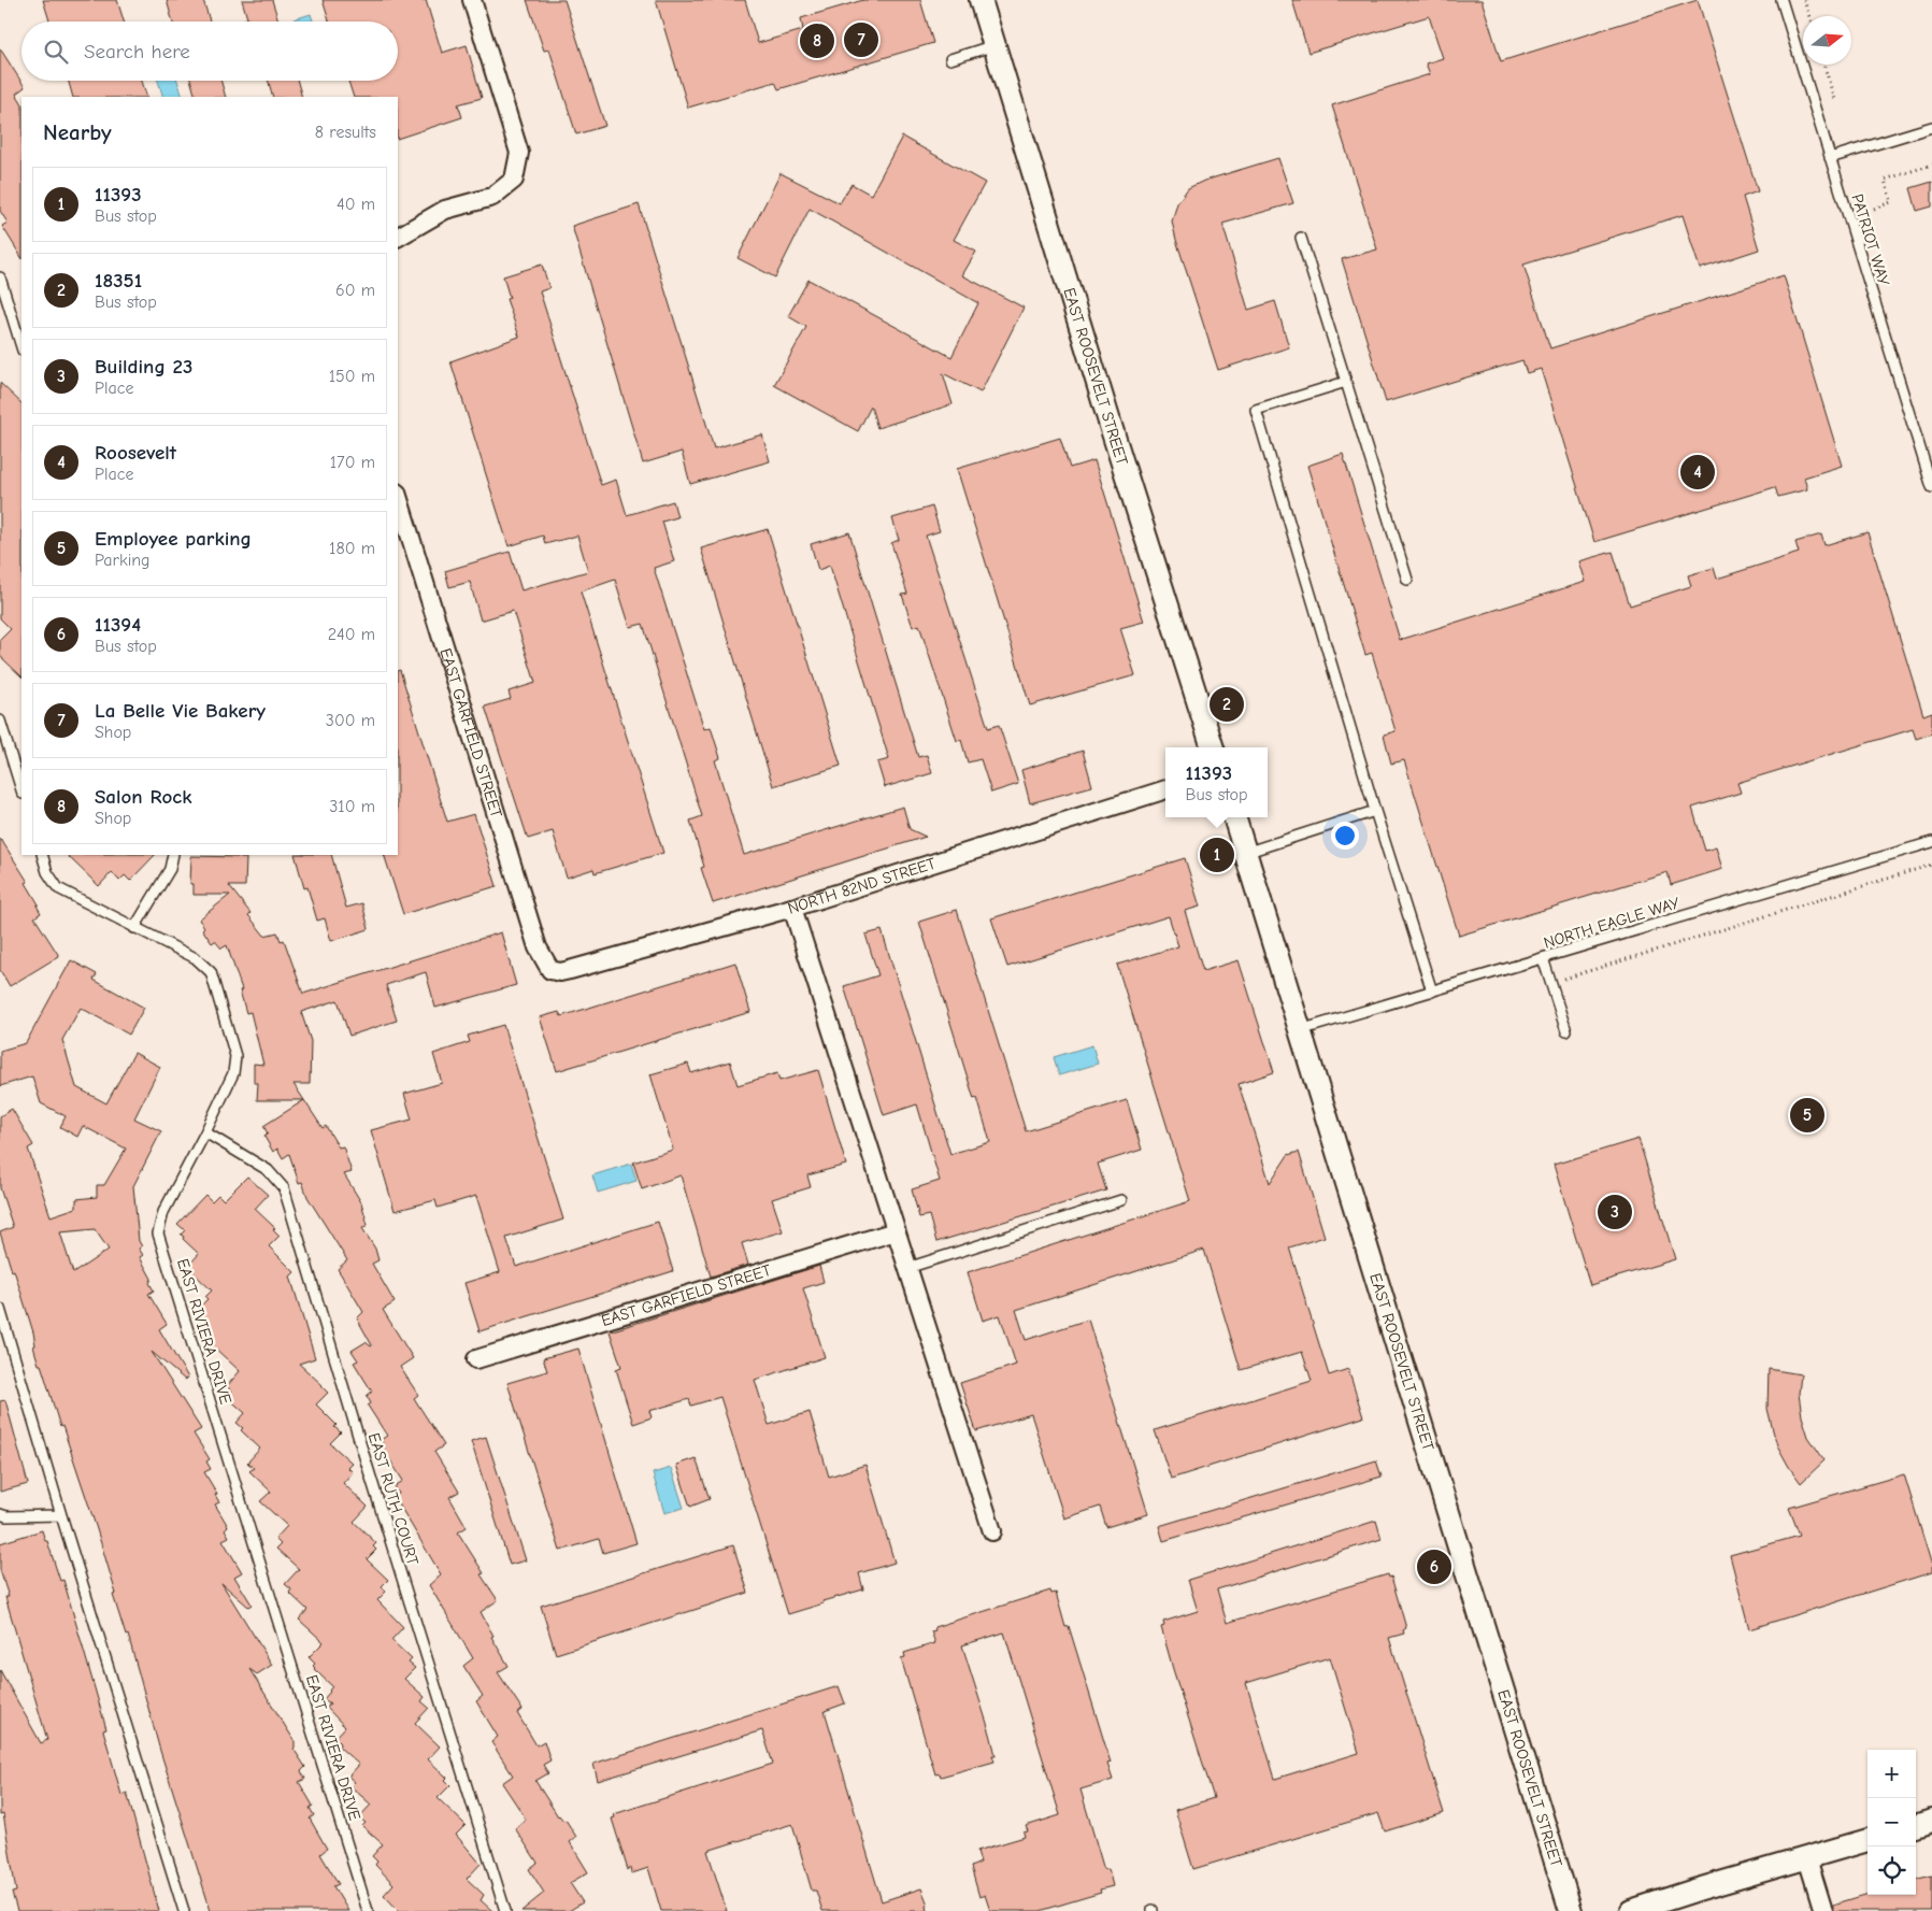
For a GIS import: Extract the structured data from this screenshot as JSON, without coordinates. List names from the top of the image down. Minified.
{"streets":{"street":["EAST ROOSEVELT STREET","EAST GARFIELD STREET","NORTH 82ND STREET"],"lane":["PATRIOT WAY","NORTH EAGLE WAY","EAST RIVIERA DRIVE","EAST RUTH COURT"]},"crossings":[["EAST ROOSEVELT STREET","NORTH EAGLE WAY"],["EAST GARFIELD STREET","NORTH 82ND STREET"],["EAST RIVIERA DRIVE","EAST RUTH COURT"]],"north":"right","page":{"pins":["7","8","4","2","1","5","3","6"],"search":"Search here","heading":["Nearby","8 results"],"list":[{"mark":"1","name":"11393","note":"Bus stop","value":"40 m"},{"mark":"2","name":"18351","note":"Bus stop","value":"60 m"},{"mark":"3","name":"Building 23","note":"Place","value":"150 m"},{"mark":"4","name":"Roosevelt","note":"Place","value":"170 m"},{"mark":"5","name":"Employee parking","note":"Parking","value":"180 m"},{"mark":"6","name":"11394","note":"Bus stop","value":"240 m"},{"mark":"7","name":"La Belle Vie Bakery","note":"Shop","value":"300 m"},{"mark":"8","name":"Salon Rock","note":"Shop","value":"310 m"}],"popup":["11393","Bus stop"],"map_buttons":["+","−"]}}
